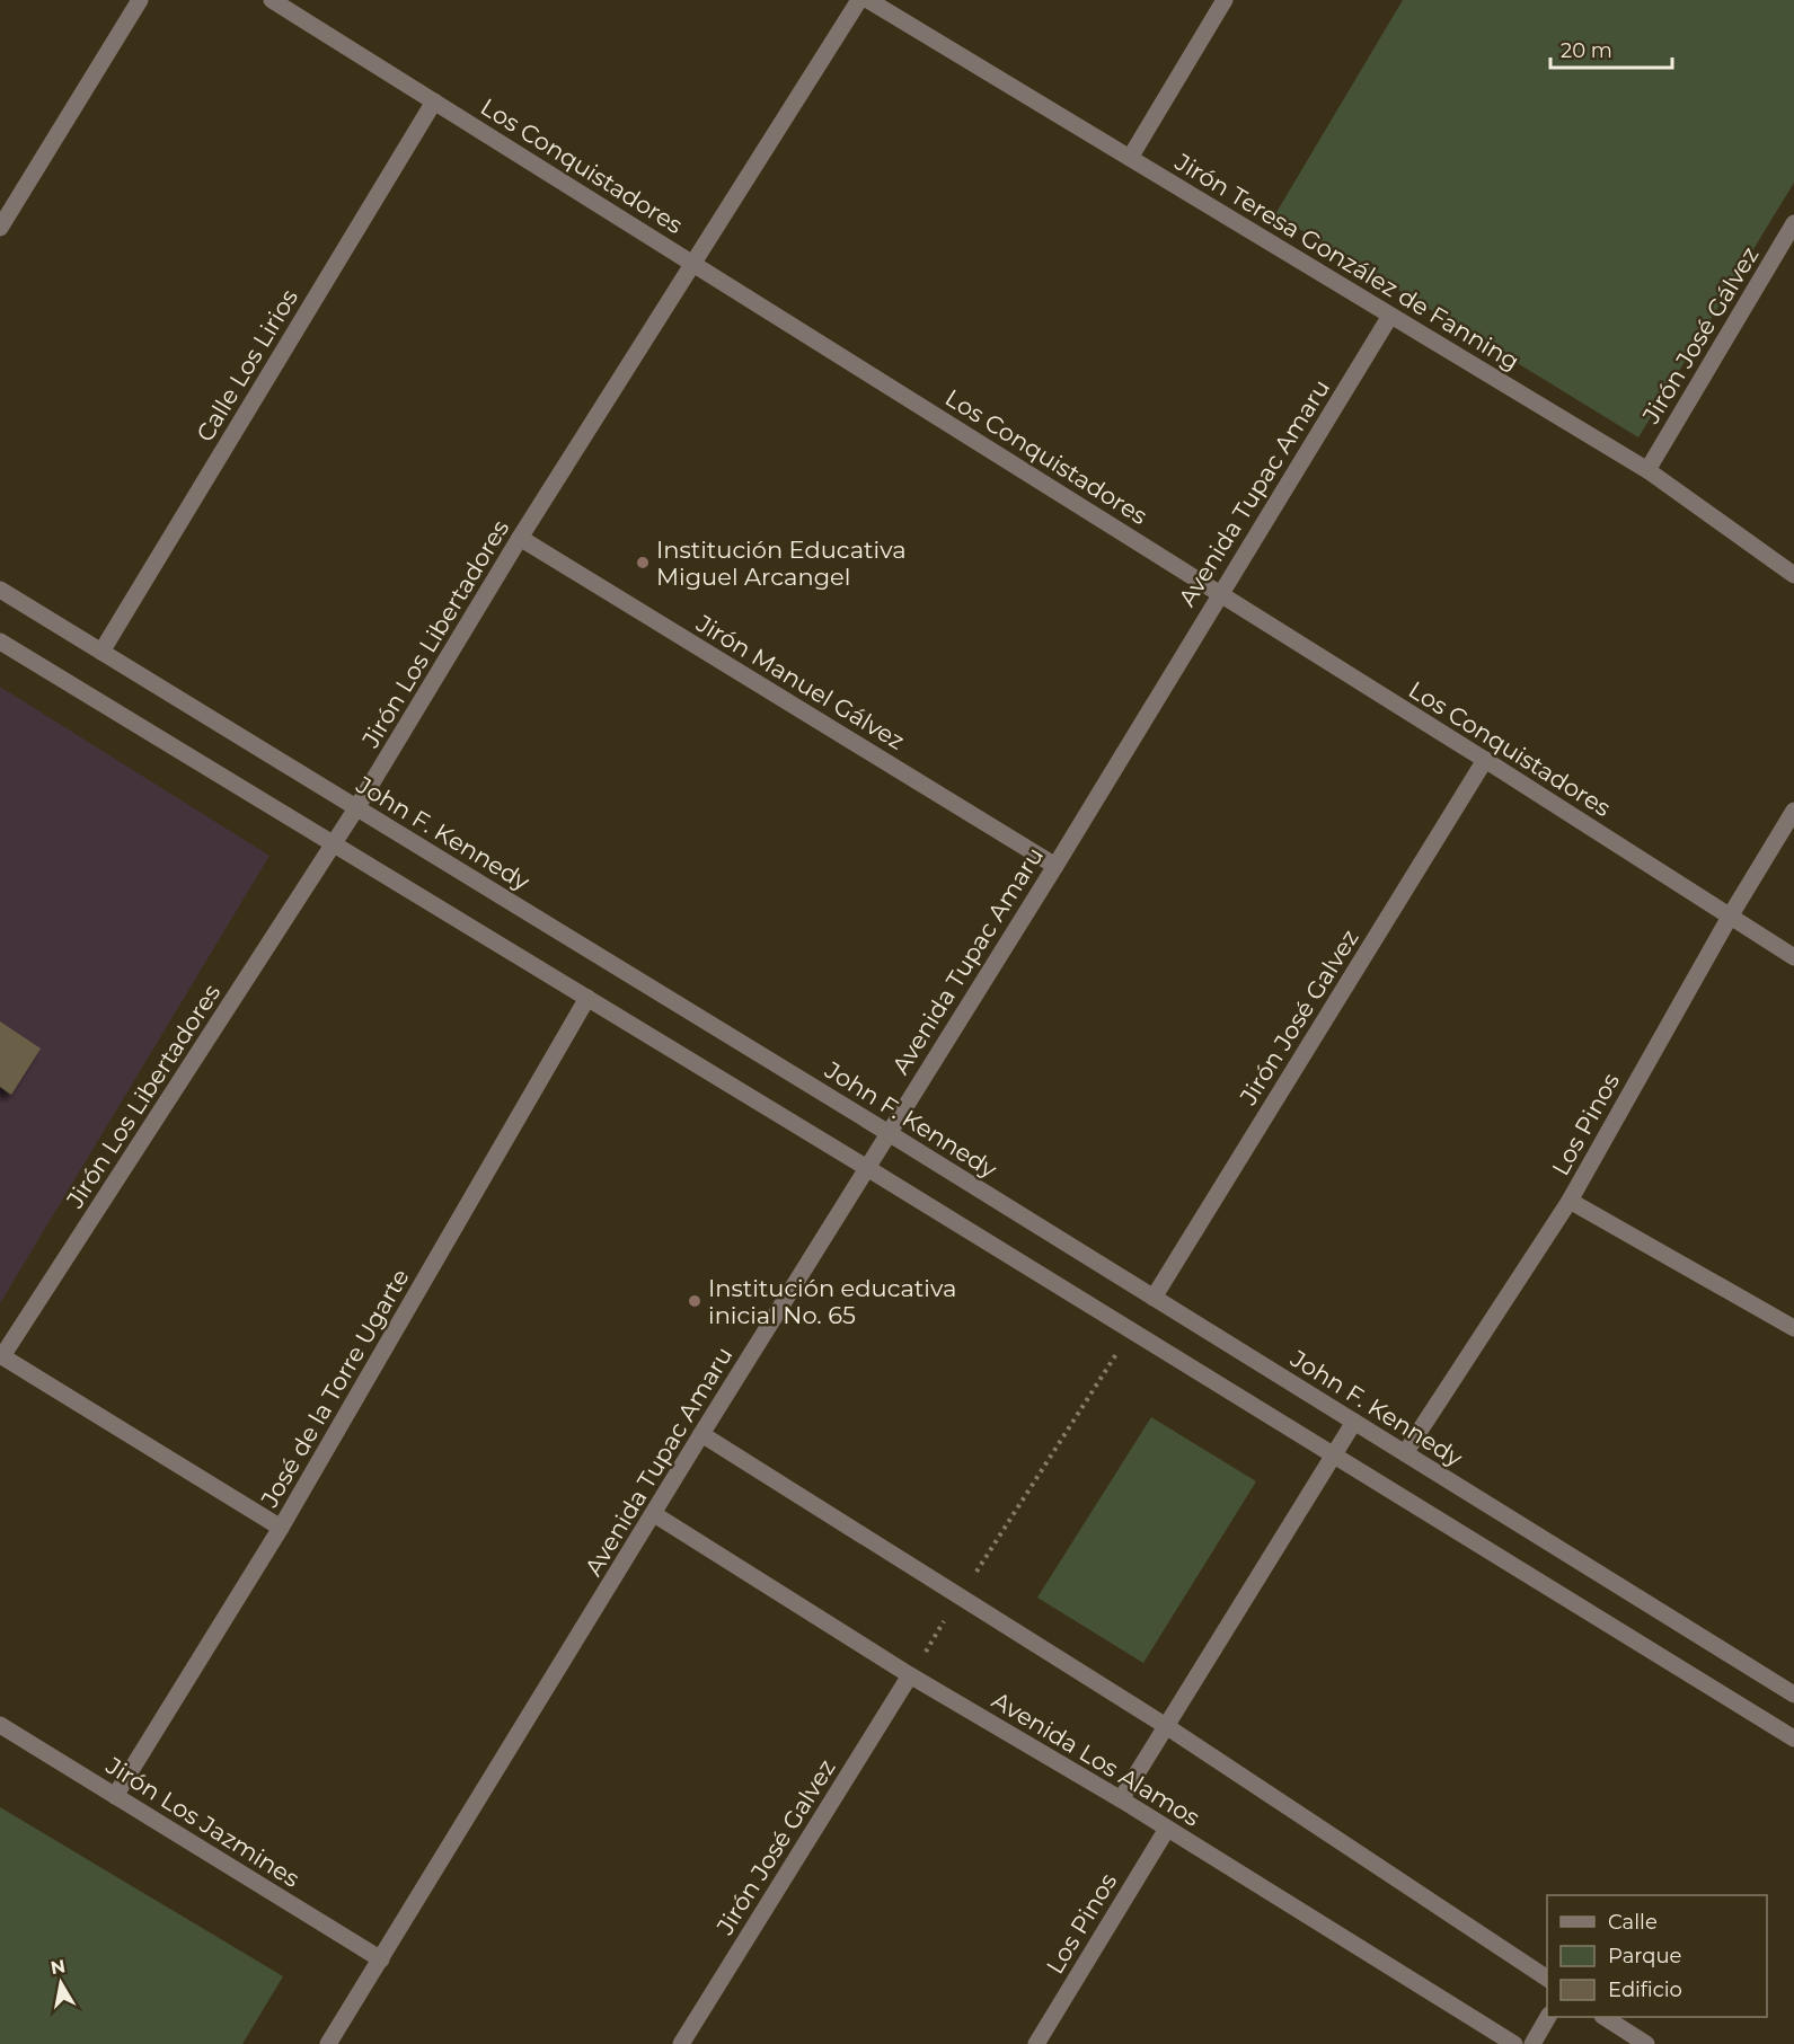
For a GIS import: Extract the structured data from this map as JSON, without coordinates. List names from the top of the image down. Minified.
{"streets":{"street":["Los Conquistadores","Jirón Teresa González de Fanning","Jirón José Gálvez","Calle Los Lirios","Avenida Tupac Amaru","Jirón Los Libertadores","Jirón Manuel Gálvez","John F. Kennedy","Jirón José Galvez","Los Pinos","José de la Torre Ugarte","Avenida Los Alamos","Jirón Los Jazmines"]},"crossings":[["Los Conquistadores","Calle Los Lirios"],["Los Conquistadores","Avenida Tupac Amaru"],["Los Conquistadores","Jirón Los Libertadores"],["Los Conquistadores","Jirón José Galvez"],["Los Conquistadores","Los Pinos"],["Jirón Teresa González de Fanning","Jirón José Gálvez"],["Jirón Teresa González de Fanning","Avenida Tupac Amaru"],["Calle Los Lirios","John F. Kennedy"],["Avenida Tupac Amaru","Jirón Manuel Gálvez"],["Avenida Tupac Amaru","John F. Kennedy"],["Avenida Tupac Amaru","Avenida Los Alamos"],["Avenida Tupac Amaru","Jirón Los Jazmines"],["Jirón Los Libertadores","Jirón Manuel Gálvez"],["Jirón Los Libertadores","John F. Kennedy"],["John F. Kennedy","Jirón José Galvez"],["John F. Kennedy","Los Pinos"],["Jirón José Galvez","Avenida Los Alamos"],["Los Pinos","Avenida Los Alamos"],["José de la Torre Ugarte","Jirón Los Jazmines"]],"places":["Institución Educativa Miguel Arcangel","Institución educativa inicial No. 65"],"legend":["Calle","Parque","Edificio"],"scale_bar":"20 m","north":"top"}
